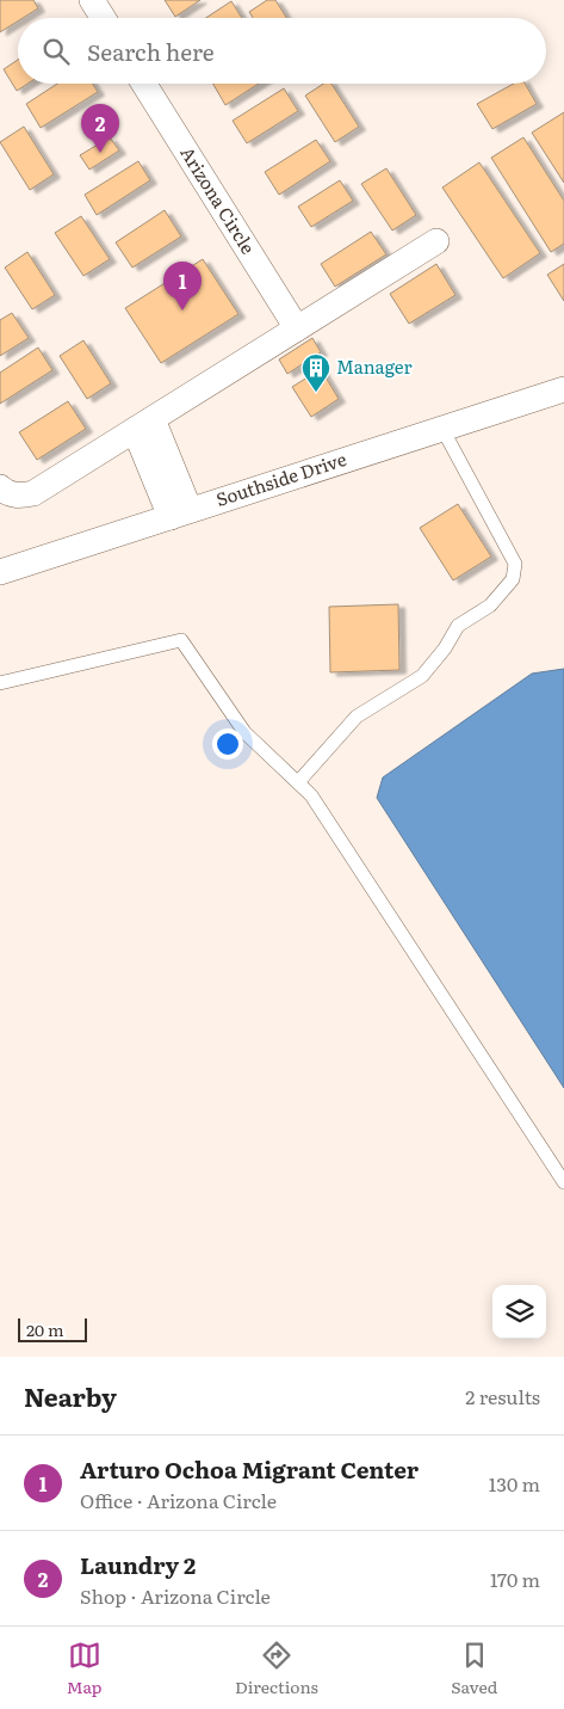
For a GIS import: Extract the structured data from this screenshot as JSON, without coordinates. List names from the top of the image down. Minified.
{"streets":{"street":["Arizona Circle","Southside Drive"]},"places":{"building":["Manager"]},"scale_bar":"20 m","page":{"search":"Search here","pins":["2","1"],"scale":"20 m","heading":["Nearby","2 results"],"list":[{"mark":"1","name":"Arturo Ochoa Migrant Center","note":"Office · Arizona Circle","value":"130 m"},{"mark":"2","name":"Laundry 2","note":"Shop · Arizona Circle","value":"170 m"}],"nav":["Map","Directions","Saved"]}}
